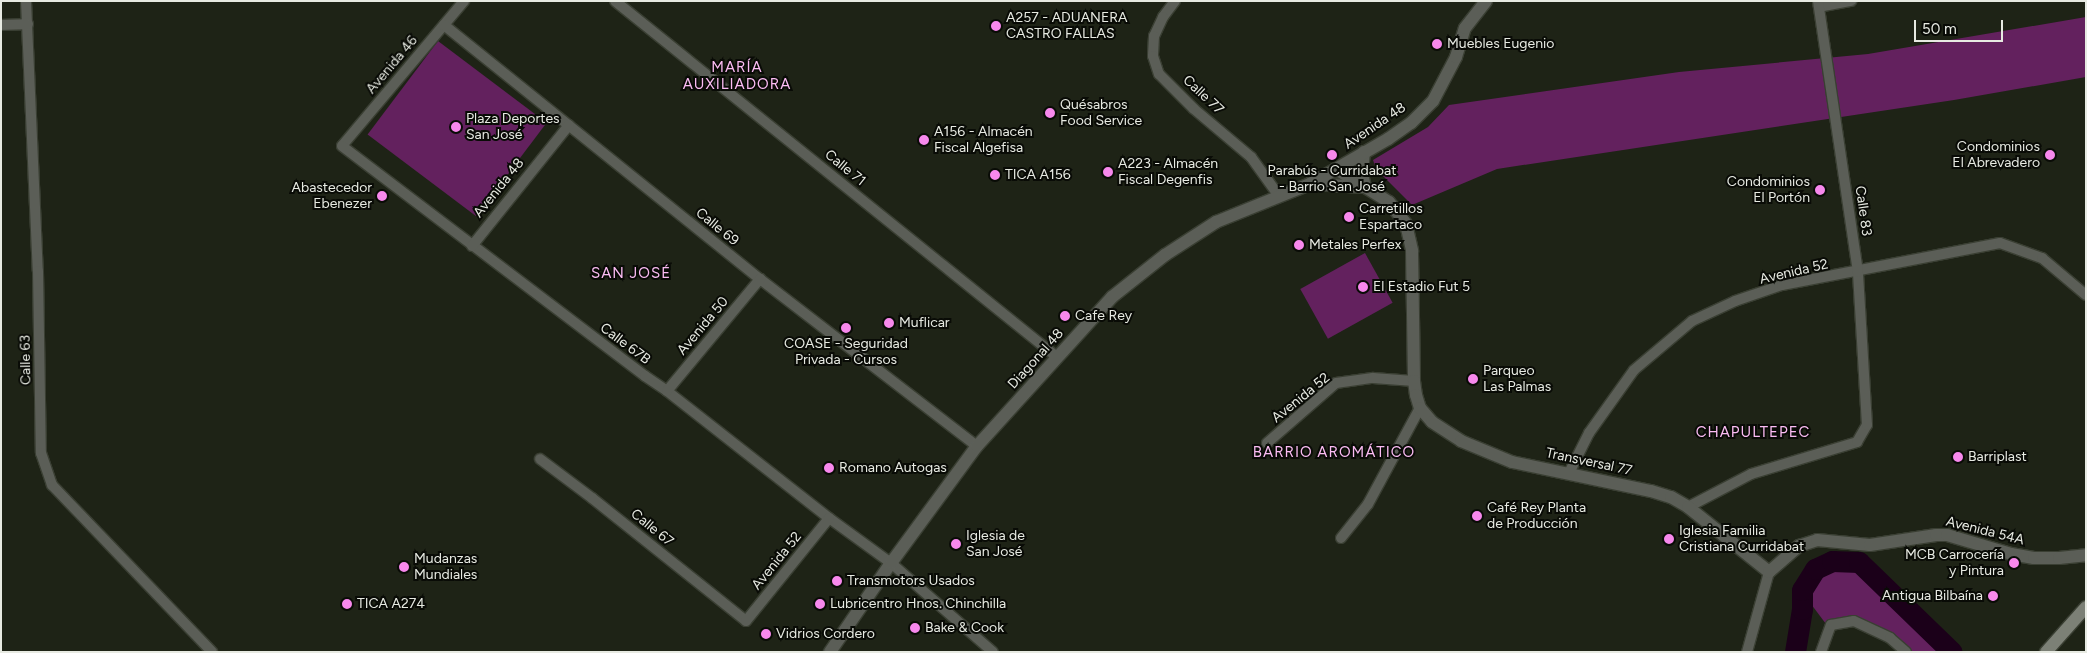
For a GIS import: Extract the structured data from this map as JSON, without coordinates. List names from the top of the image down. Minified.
{"streets":{"street":["Avenida 46","Calle 77","Avenida 48","Calle 71","Calle 83","Calle 69","Avenida 52","Avenida 50","Calle 67B","Diagonal 48","Calle 63","Transversal 77","Calle 67","Avenida 54A"]},"crossings":[["Avenida 46","Calle 69"],["Avenida 46","Calle 67B"],["Calle 77","Diagonal 48"],["Avenida 48","Calle 69"],["Avenida 48","Calle 67B"],["Avenida 48","Diagonal 48"],["Calle 71","Diagonal 48"],["Calle 83","Avenida 52"],["Calle 83","Transversal 77"],["Calle 69","Avenida 50"],["Calle 69","Diagonal 48"],["Avenida 52","Calle 67B"],["Avenida 52","Transversal 77"],["Avenida 52","Calle 67"],["Avenida 50","Calle 67B"],["Calle 67B","Diagonal 48"],["Transversal 77","Avenida 54A"]],"districts":["MARÍA AUXILIADORA","SAN JOSÉ","CHAPULTEPEC","BARRIO AROMÁTICO"],"places":["A257 - ADUANERA CASTRO FALLAS","Muebles Eugenio","Quésabros Food Service","Plaza Deportes San José","A156 - Almacén Fiscal Algefisa","Parabús - Curridabat - Barrio San José","Condominios El Abrevadero","A223 - Almacén Fiscal Degenfis","TICA A156","Condominios El Portón","Abastecedor Ebenezer","Carretillos Espartaco","Metales Perfex","El Estadio Fut 5","Cafe Rey","Muflicar","COASE - Seguridad Privada - Cursos","Parqueo Las Palmas","Barriplast","Romano Autogas","Café Rey Planta de Producción","Iglesia Familia Cristiana Curridabat","Iglesia de San José","MCB Carrocería y Pintura","Mudanzas Mundiales","Transmotors Usados","Antigua Bilbaína","TICA A274","Lubricentro Hnos. Chinchilla","Bake & Cook","Vidrios Cordero"],"scale_bar":"50 m"}
